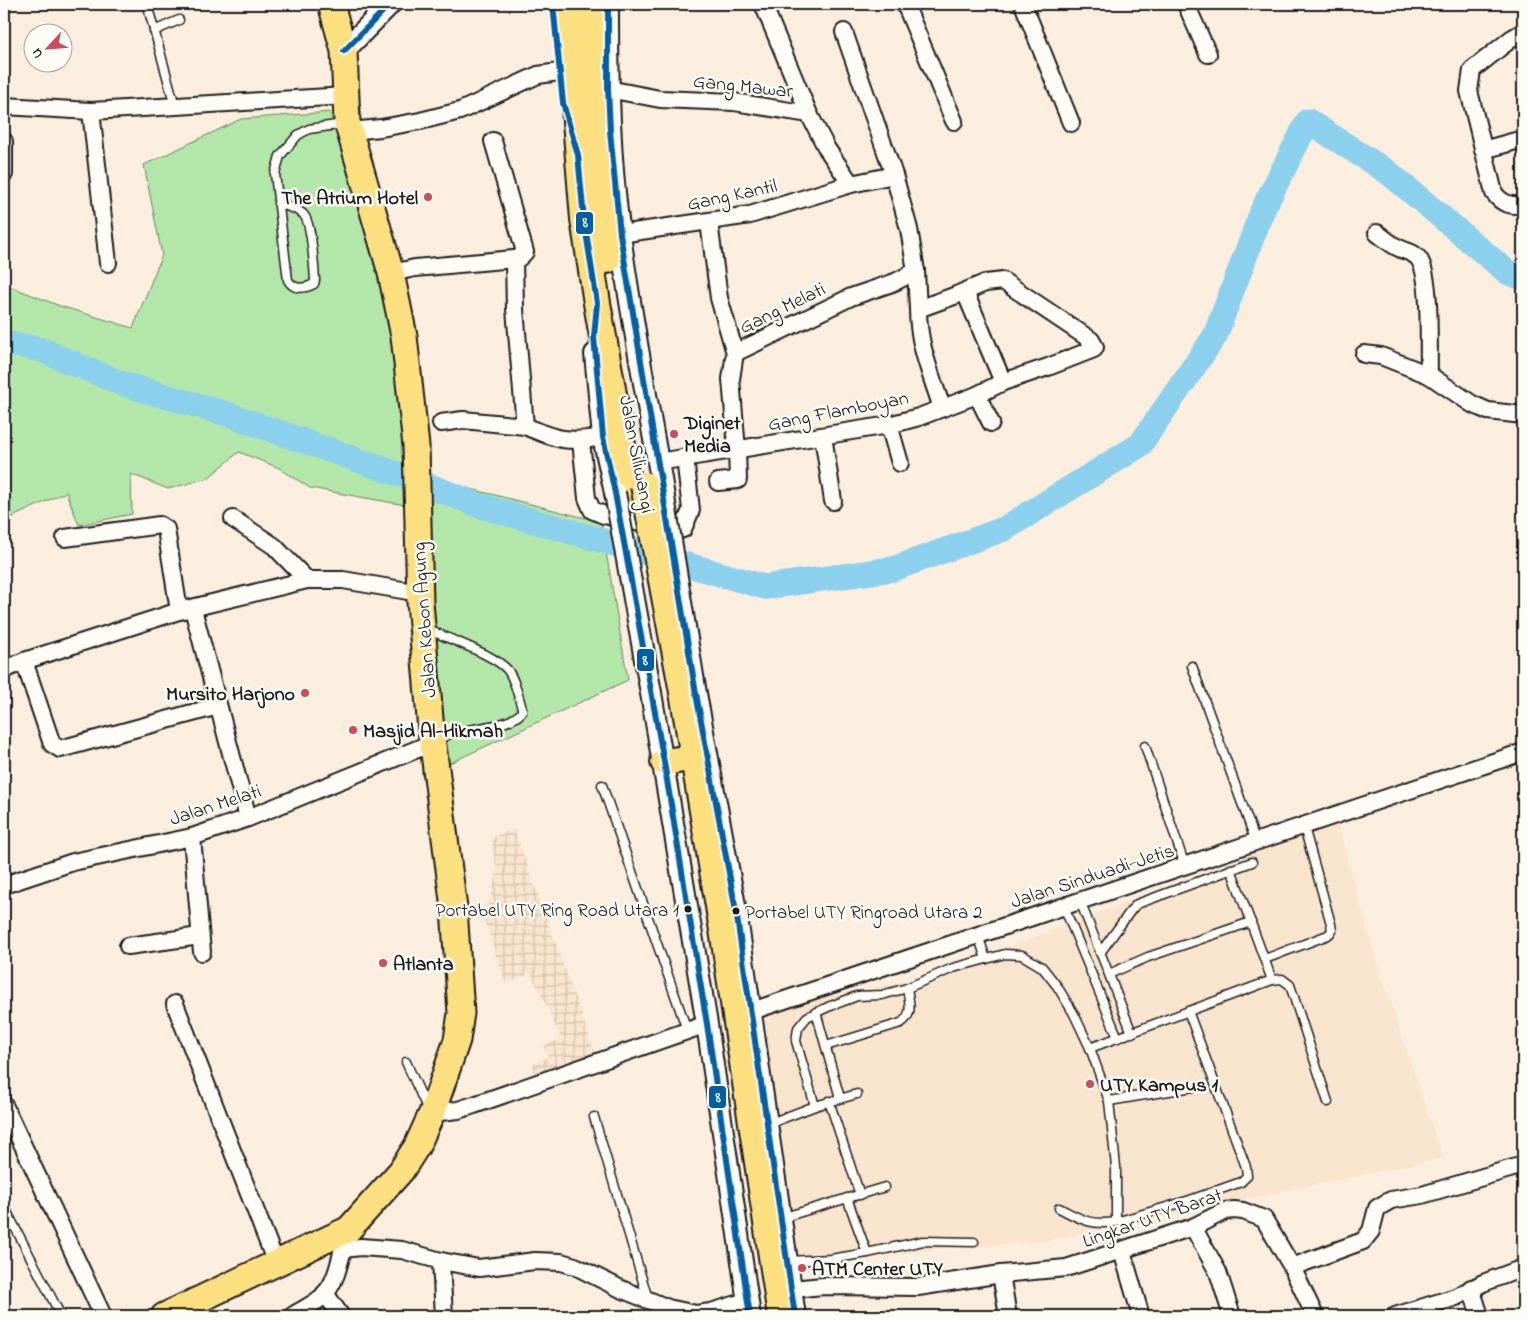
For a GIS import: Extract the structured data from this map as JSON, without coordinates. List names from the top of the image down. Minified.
{"streets":{"highway":["Jalan Siliwangi"],"main road":["Jalan Kebon Agung"],"street":["Gang Mawar","Gang Kantil","Gang Melati","Gang Flamboyan","Jalan Melati","Jalan Sinduadi-Jetis","Lingkar UTY Barat"]},"crossings":[["Gang Mawar","Gang Kantil"],["Gang Kantil","Gang Melati"],["Gang Kantil","Jalan Siliwangi"],["Gang Flamboyan","Jalan Siliwangi"],["Jalan Kebon Agung","Jalan Melati"]],"places":["The Atrium Hotel","Diginet Media","Mursito Harjono","Masjid Al-Hikmah","Portabel UTY Ring Road Utara 1","Portabel UTY Ringroad Utara 2","Atlanta","UTY Kampus 1","ATM Center UTY"],"lines":["transit line 8"],"north":"bottom left"}
